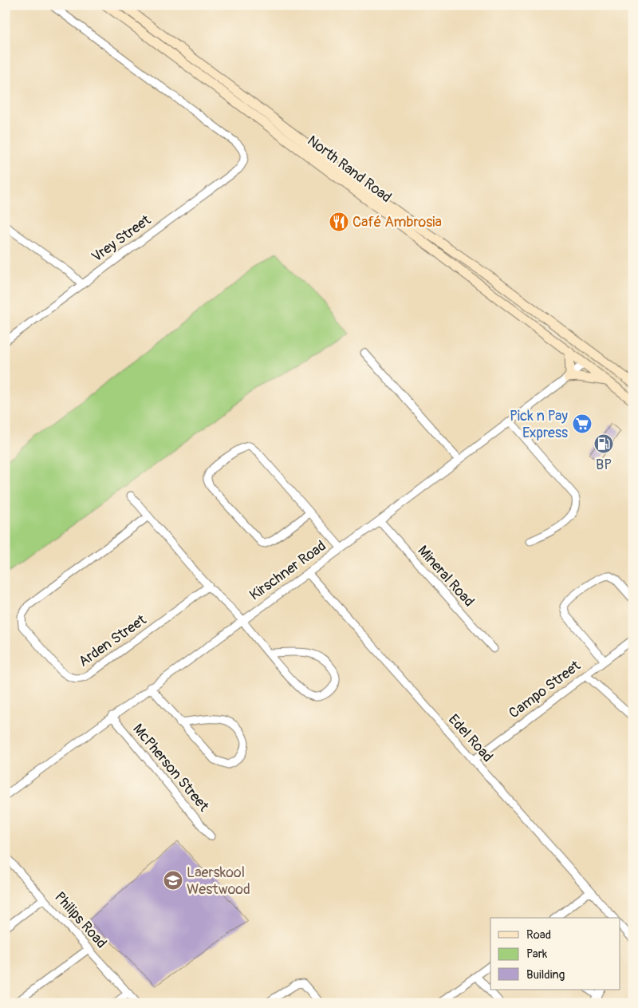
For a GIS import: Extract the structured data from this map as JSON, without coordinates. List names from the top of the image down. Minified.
{"streets":{"main road":["North Rand Road"],"street":["Vrey Street","Kirschner Road","Mineral Road","Arden Street","Campo Street","Edel Road","McPherson Street","Philips Road"]},"crossings":[["North Rand Road","Kirschner Road"],["Kirschner Road","Mineral Road"],["Kirschner Road","Edel Road"],["Kirschner Road","McPherson Street"],["Campo Street","Edel Road"]],"places":{"restaurant":["Café Ambrosia"],"supermarket":["Pick n Pay Express"],"fuel station":["BP"],"school or university":["Laerskool Westwood"]},"legend":["Road","Park","Building"]}
